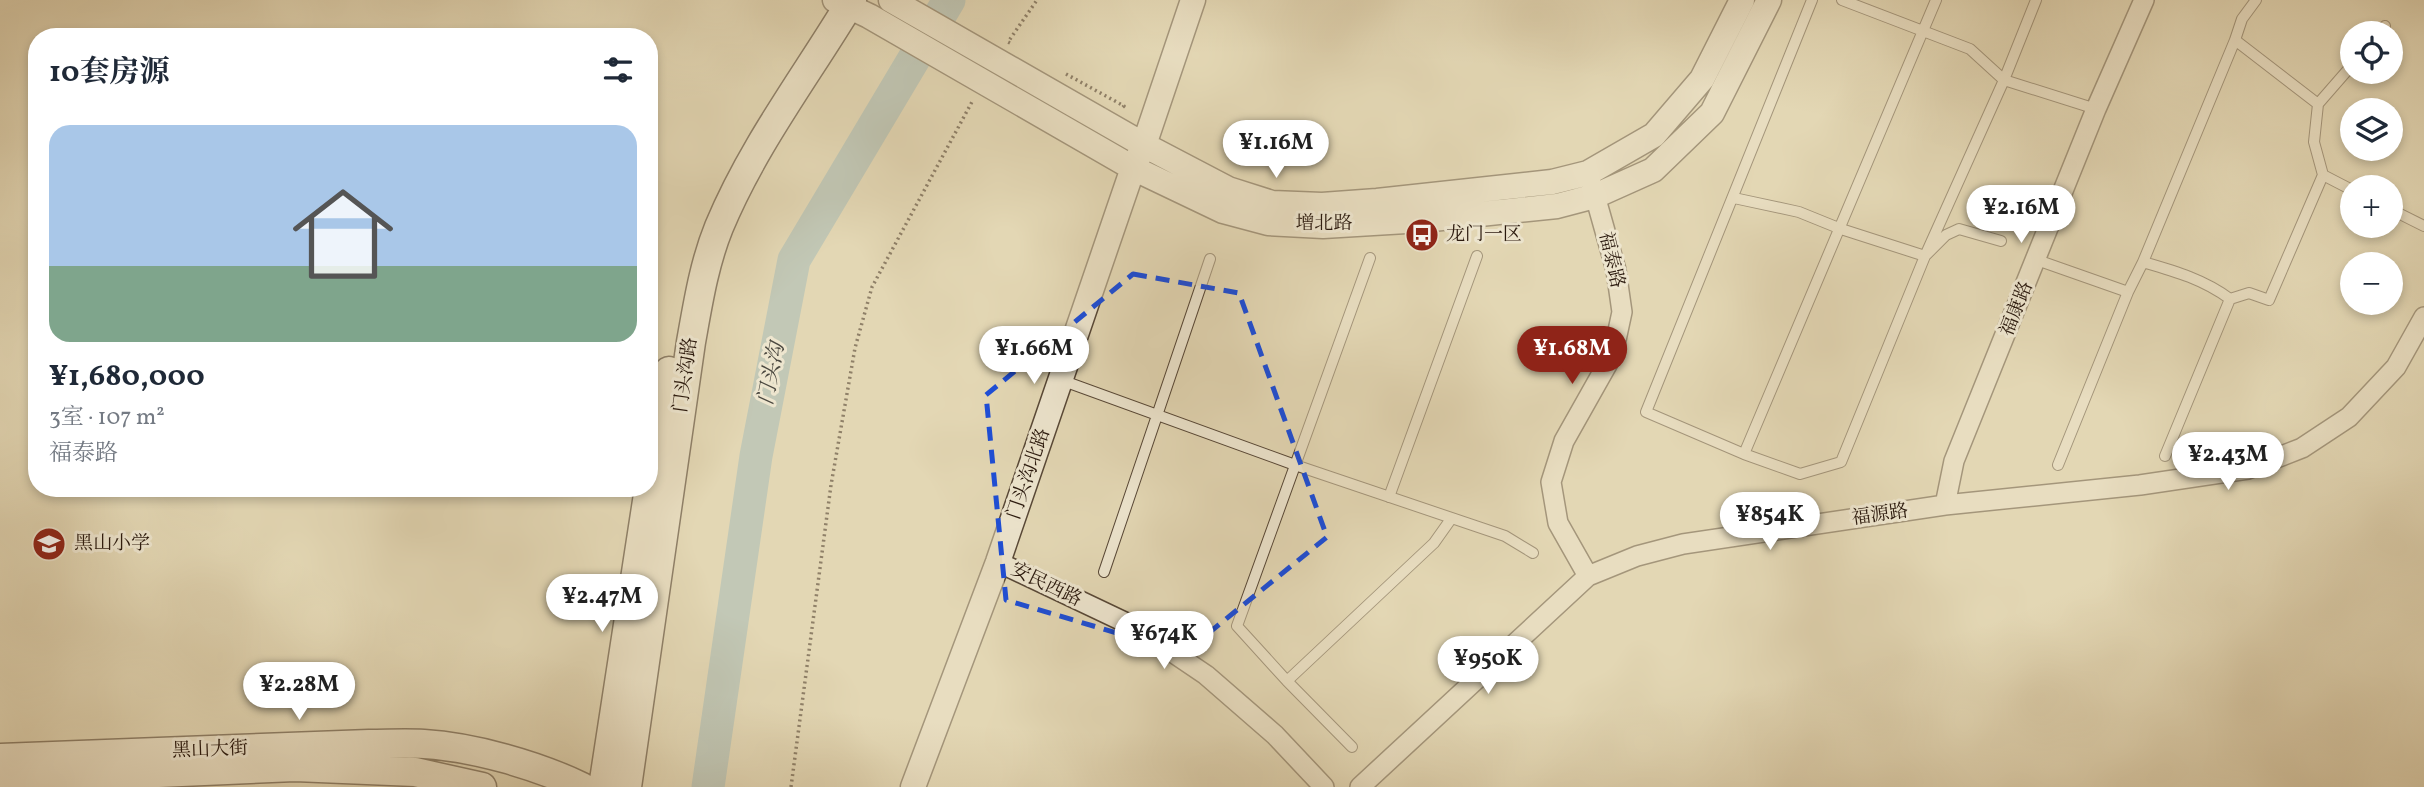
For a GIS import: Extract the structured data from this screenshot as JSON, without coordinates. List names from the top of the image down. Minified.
{"streets":{"main road":["门头沟路","黑山大街"],"street":["增北路","福泰路","福康路","门头沟北路","福源路","安民西路"]},"crossings":[["增北路","福泰路"],["增北路","门头沟路"],["增北路","门头沟北路"],["福泰路","福源路"],["福康路","福源路"],["门头沟北路","安民西路"]],"water":["门头沟"],"places":{"bus stop":["龙门一区"],"school or university":["黑山小学"]},"page":{"map_buttons":["+","−"],"heading":"10套房源","list":[{"name":"¥1,680,000","note":"3室 · 107 m² · 福泰路"}],"price":["¥1.16M","¥2.16M","¥1.66M","¥1.68M","¥2.43M","¥854K","¥2.47M","¥674K","¥950K","¥2.28M"]}}
